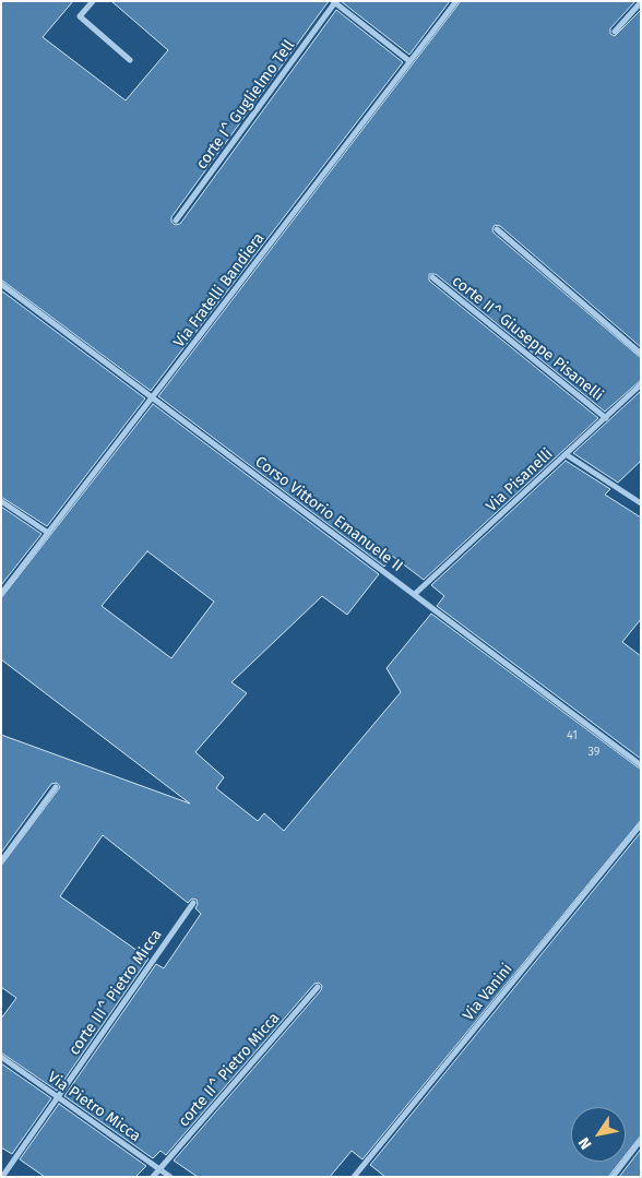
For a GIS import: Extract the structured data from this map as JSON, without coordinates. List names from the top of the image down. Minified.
{"streets":{"street":["corte I^ Guglielmo Tell","Via Fratelli Bandiera","corte II^ Giuseppe Pisanelli","Via Pisanelli","Corso Vittorio Emanuele II","corte III^ Pietro Micca","Via Vanini","corte II^ Pietro Micca","Via Pietro Micca"]},"crossings":[["Via Fratelli Bandiera","Corso Vittorio Emanuele II"],["corte II^ Giuseppe Pisanelli","Via Pisanelli"],["Via Pisanelli","Corso Vittorio Emanuele II"],["corte III^ Pietro Micca","Via Pietro Micca"],["corte II^ Pietro Micca","Via Pietro Micca"]],"house_numbers":["41","39"],"north":"bottom left"}
